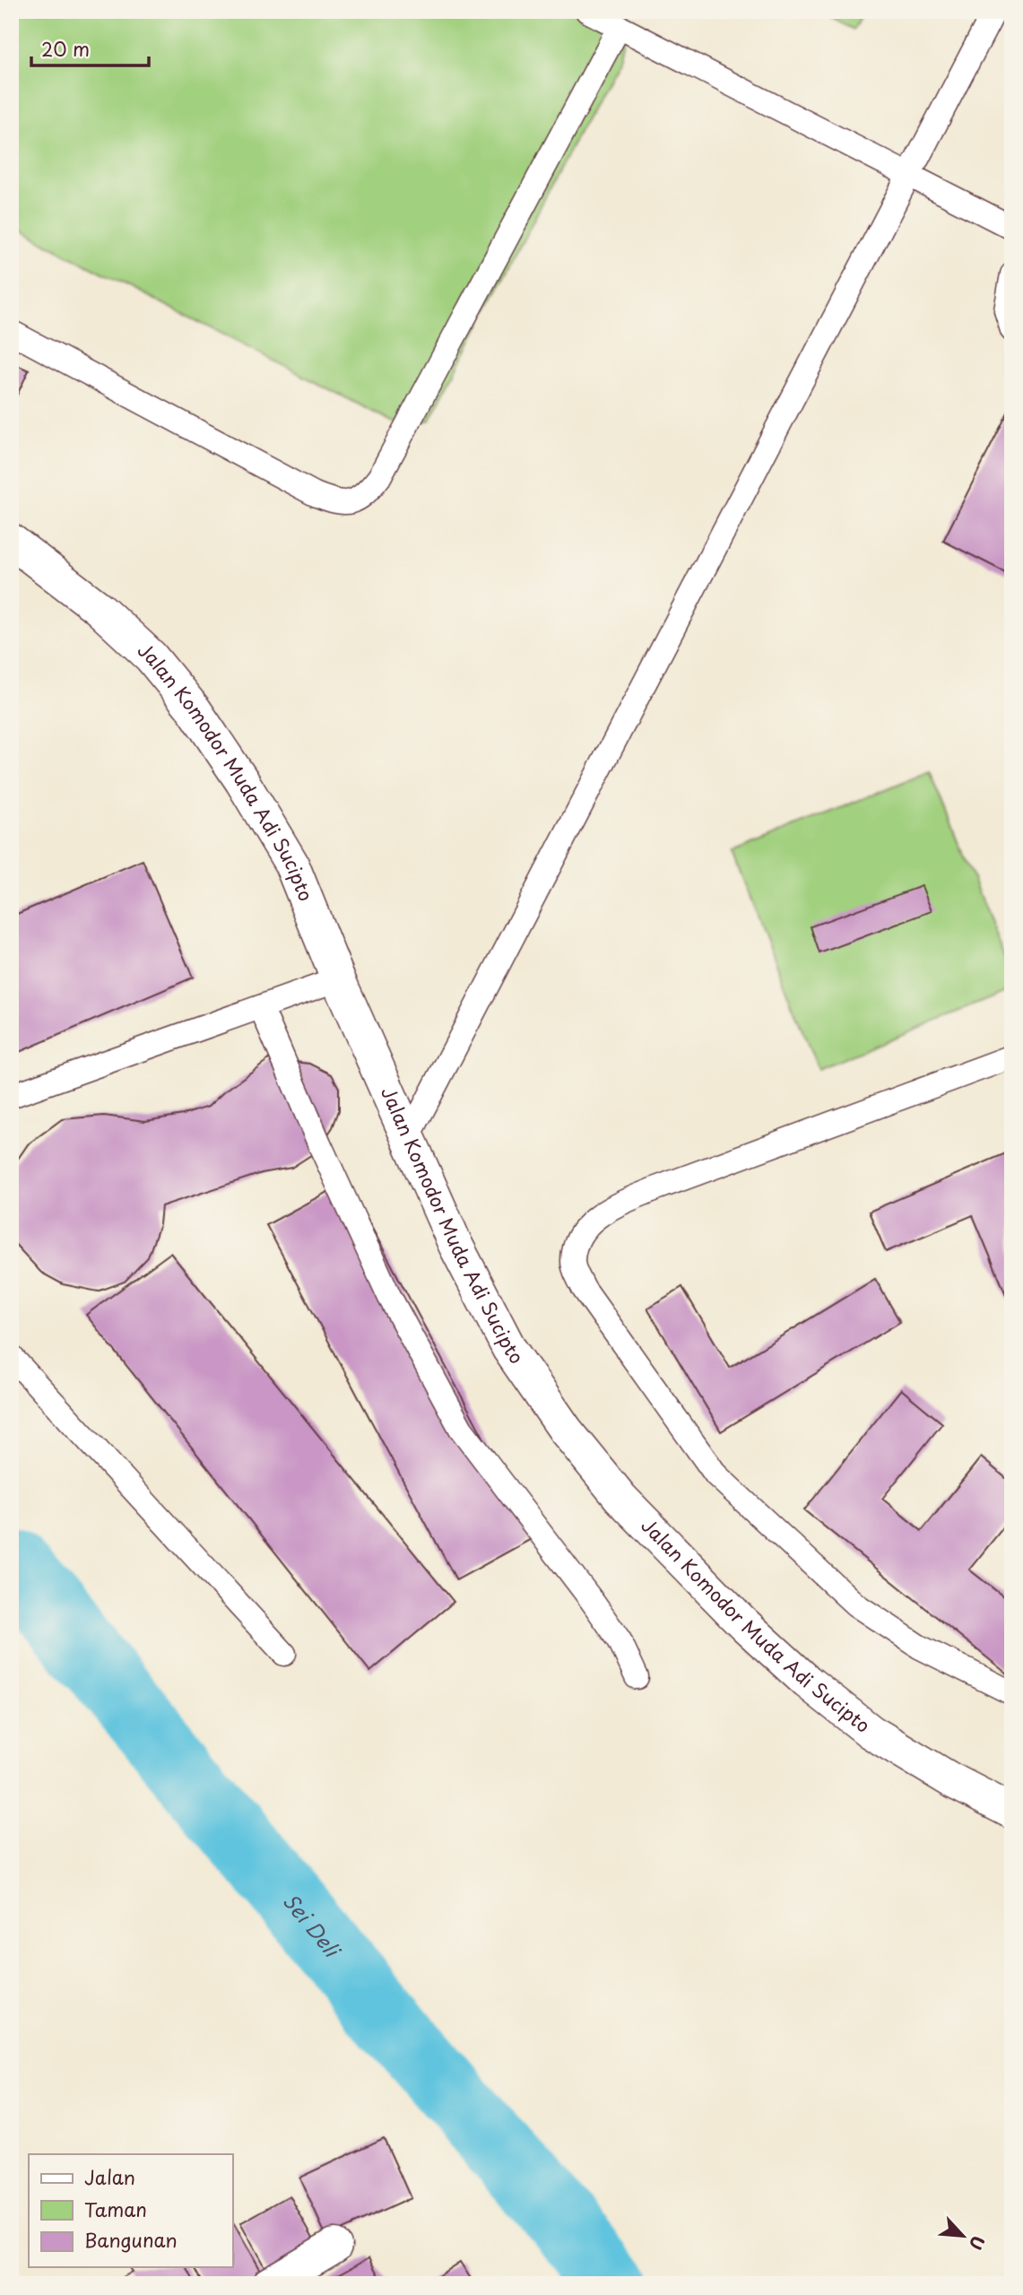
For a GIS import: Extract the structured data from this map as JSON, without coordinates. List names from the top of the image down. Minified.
{"streets":{"street":["Jalan Komodor Muda Adi Sucipto"]},"water":["Sei Deli"],"legend":["Jalan","Taman","Bangunan"],"scale_bar":"20 m","north":"bottom right"}
